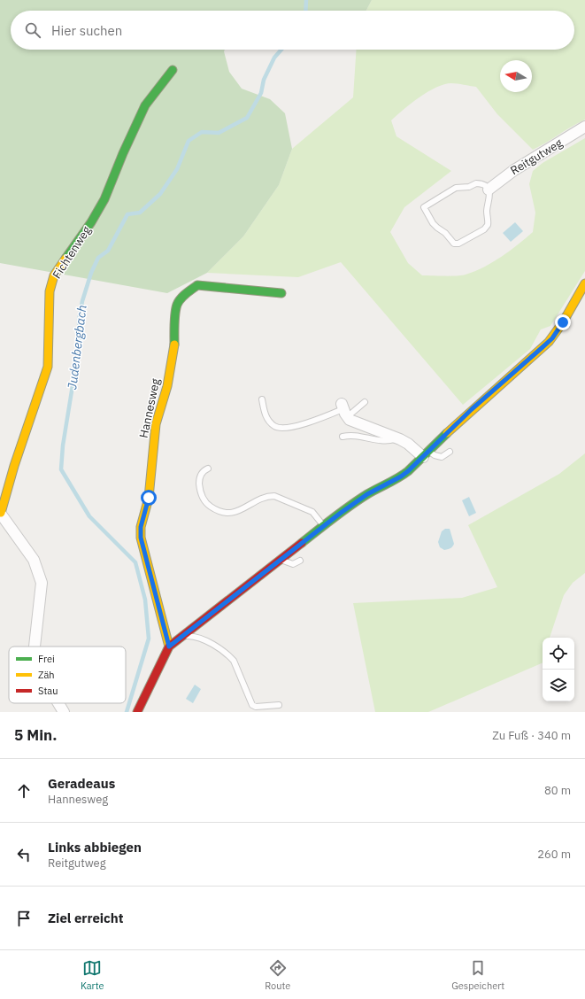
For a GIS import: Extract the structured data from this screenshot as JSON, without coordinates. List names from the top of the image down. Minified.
{"streets":{"street":["Reitgutweg","Fichtenweg","Hannesweg"]},"water":["Judenbergbach"],"legend":["Frei","Zäh","Stau"],"north":"left","page":{"search":"Hier suchen","heading":["5 Min.","Zu Fuß · 340 m"],"list":[["Geradeaus","Hannesweg","80 m"],["Links abbiegen","Reitgutweg","260 m"],"Ziel erreicht"],"nav":["Karte","Route","Gespeichert"]}}
